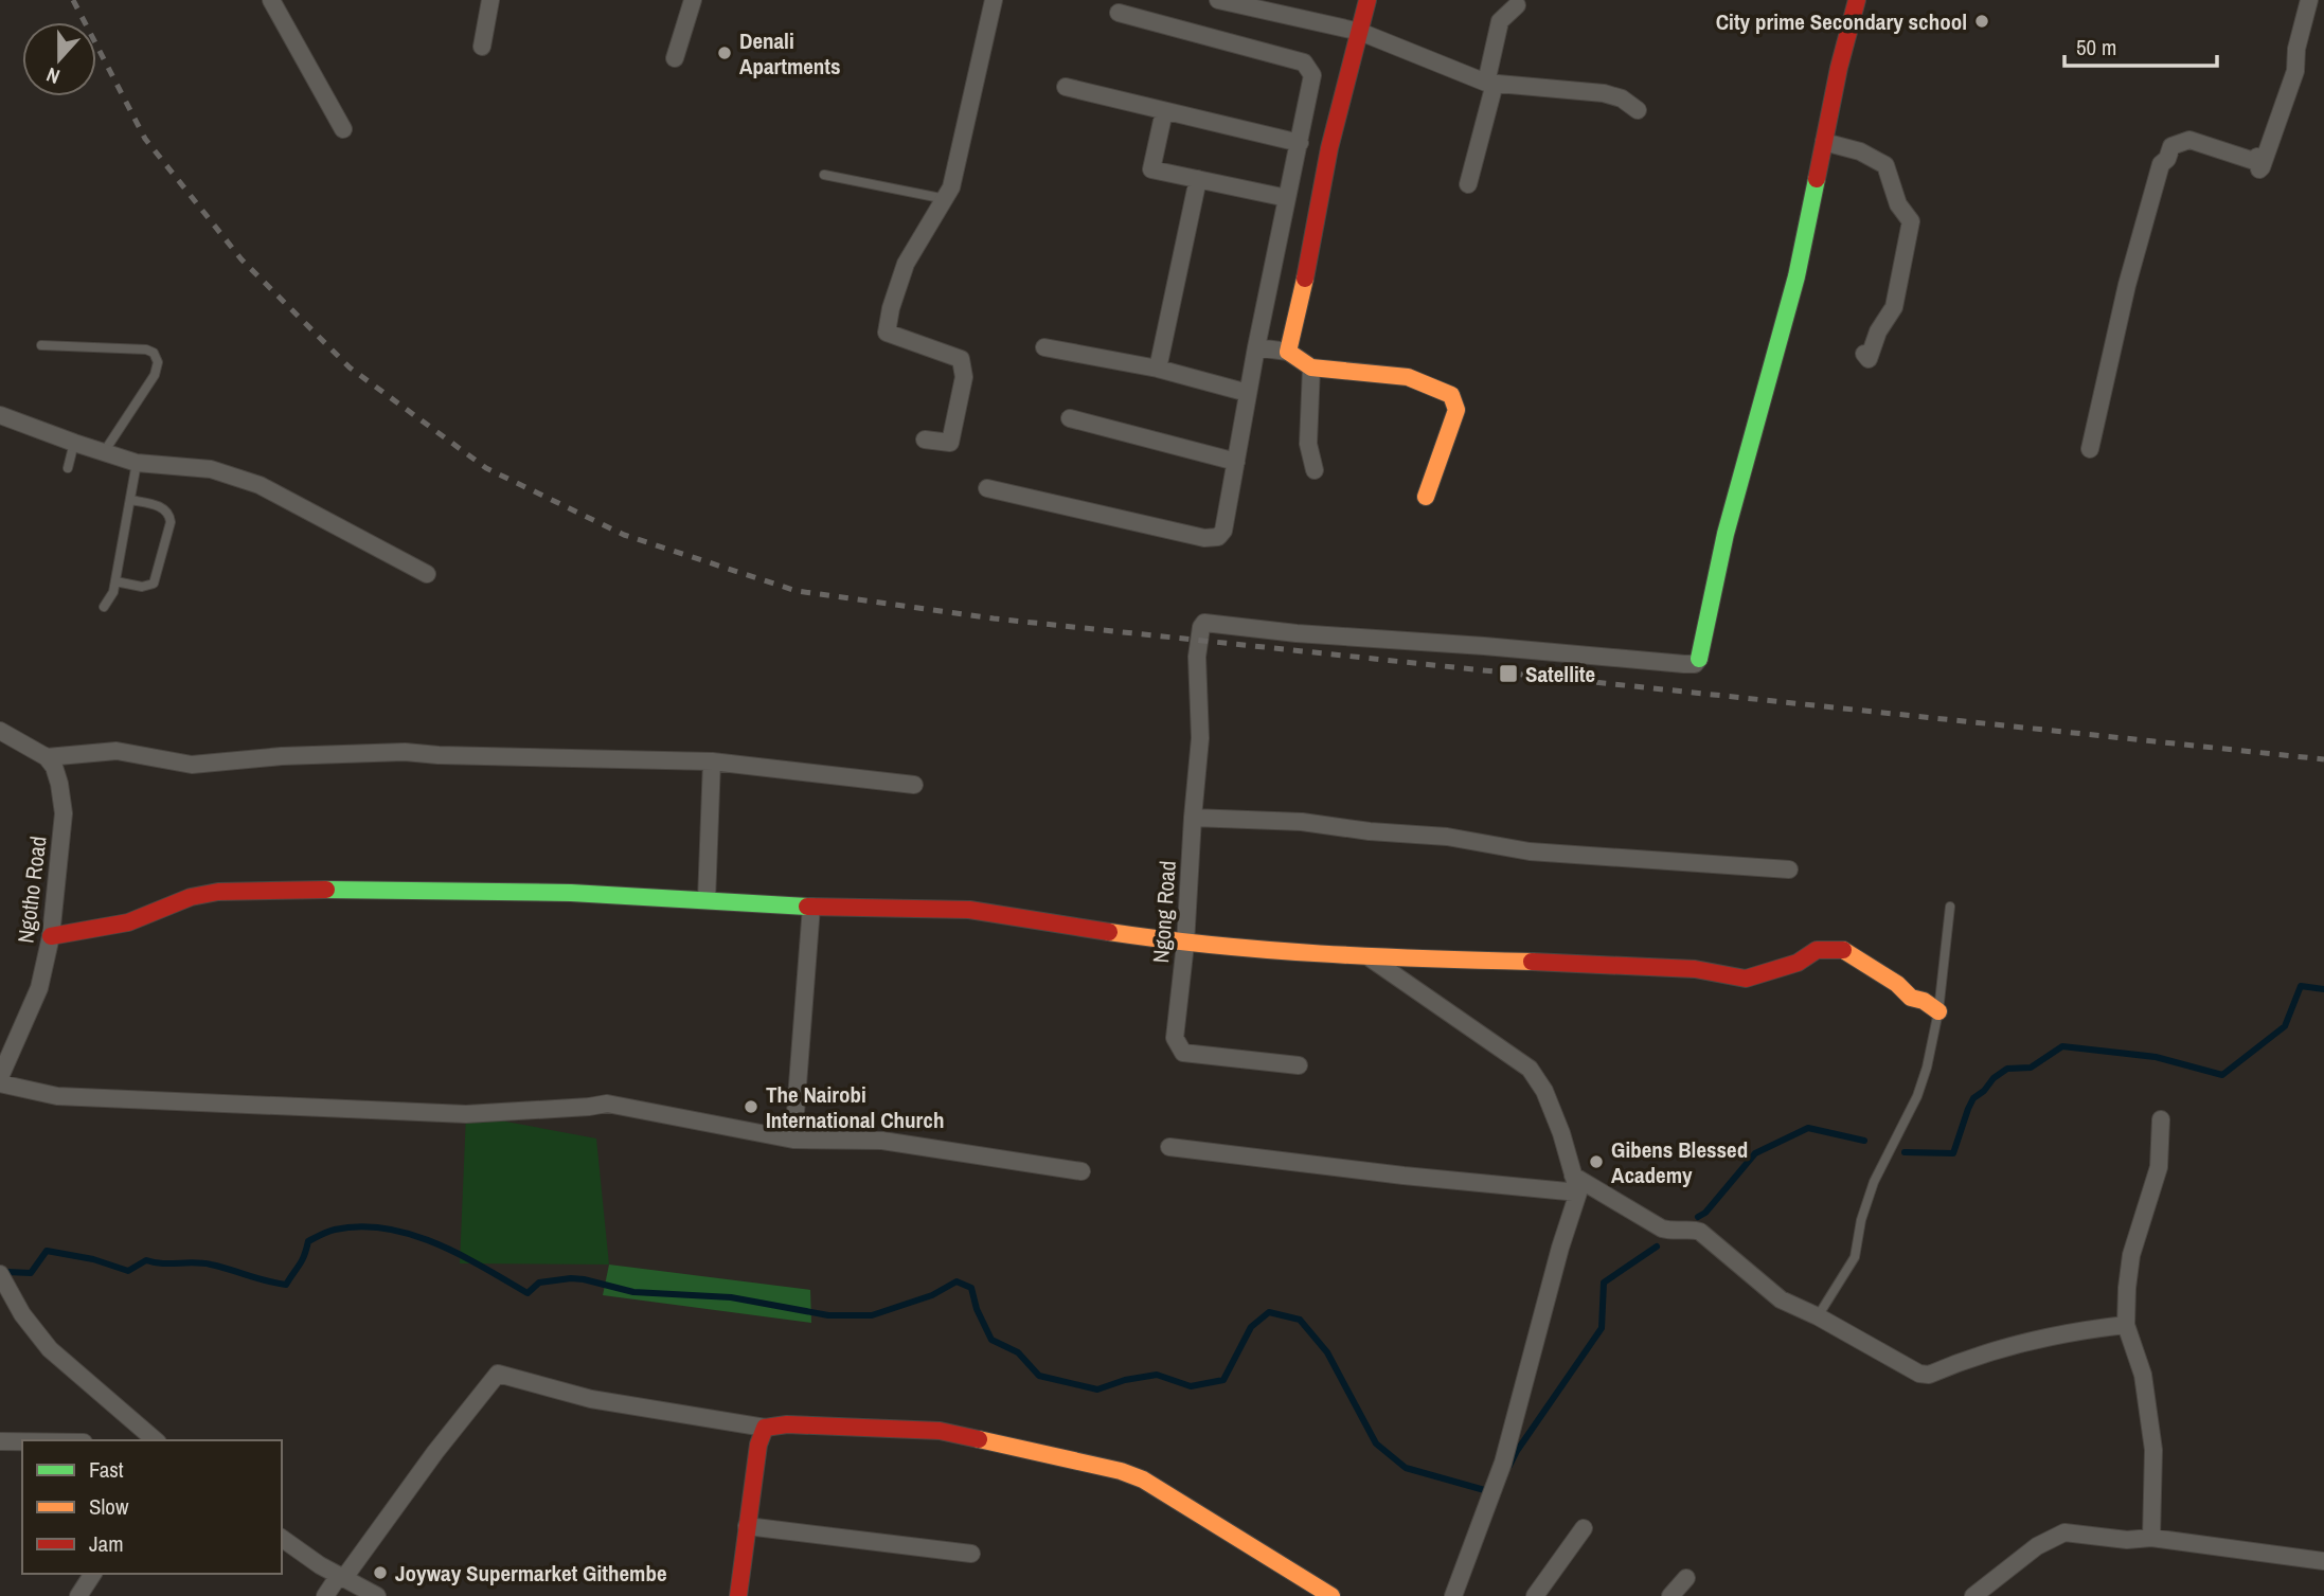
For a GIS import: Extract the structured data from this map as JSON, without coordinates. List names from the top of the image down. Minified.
{"streets":{"street":["Ngotho Road","Ngong Road"]},"places":{"other":["City prime Secondary school","Denali Apartments","The Nairobi International Church","Gibens Blessed Academy","Joyway Supermarket Githembe"],"transit":["Satellite"]},"legend":["Fast","Slow","Jam"],"scale_bar":"50 m","north":"bottom"}
